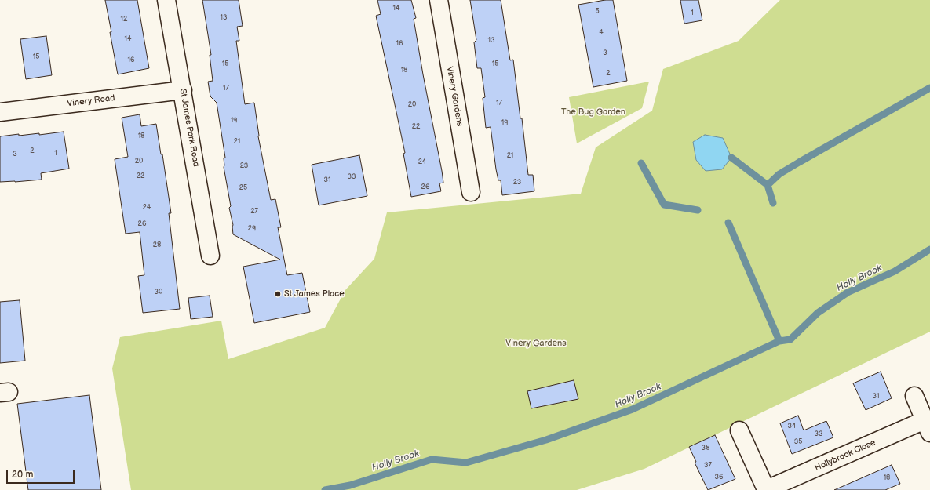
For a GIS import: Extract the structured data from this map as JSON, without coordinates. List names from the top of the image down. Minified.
{"streets":{"street":["Vinery Gardens","Vinery Road","St James Park Road","Hollybrook Close"]},"crossings":[["Vinery Road","St James Park Road"]],"water":["Holly Brook"],"parks":["The Bug Garden","Vinery Gardens"],"places":["St James Place"],"house_numbers":["14","5","1","13","12","4","14","13","16","3","15","16","15","15","18","2","17","17","20","19","19","22","18","21","2","1","3","21","20","24","23","22","33","31","23","26","25","24","27","26","29","28","30","31","34","33","35","38","37","36","18"],"scale_bar":"20 m"}
